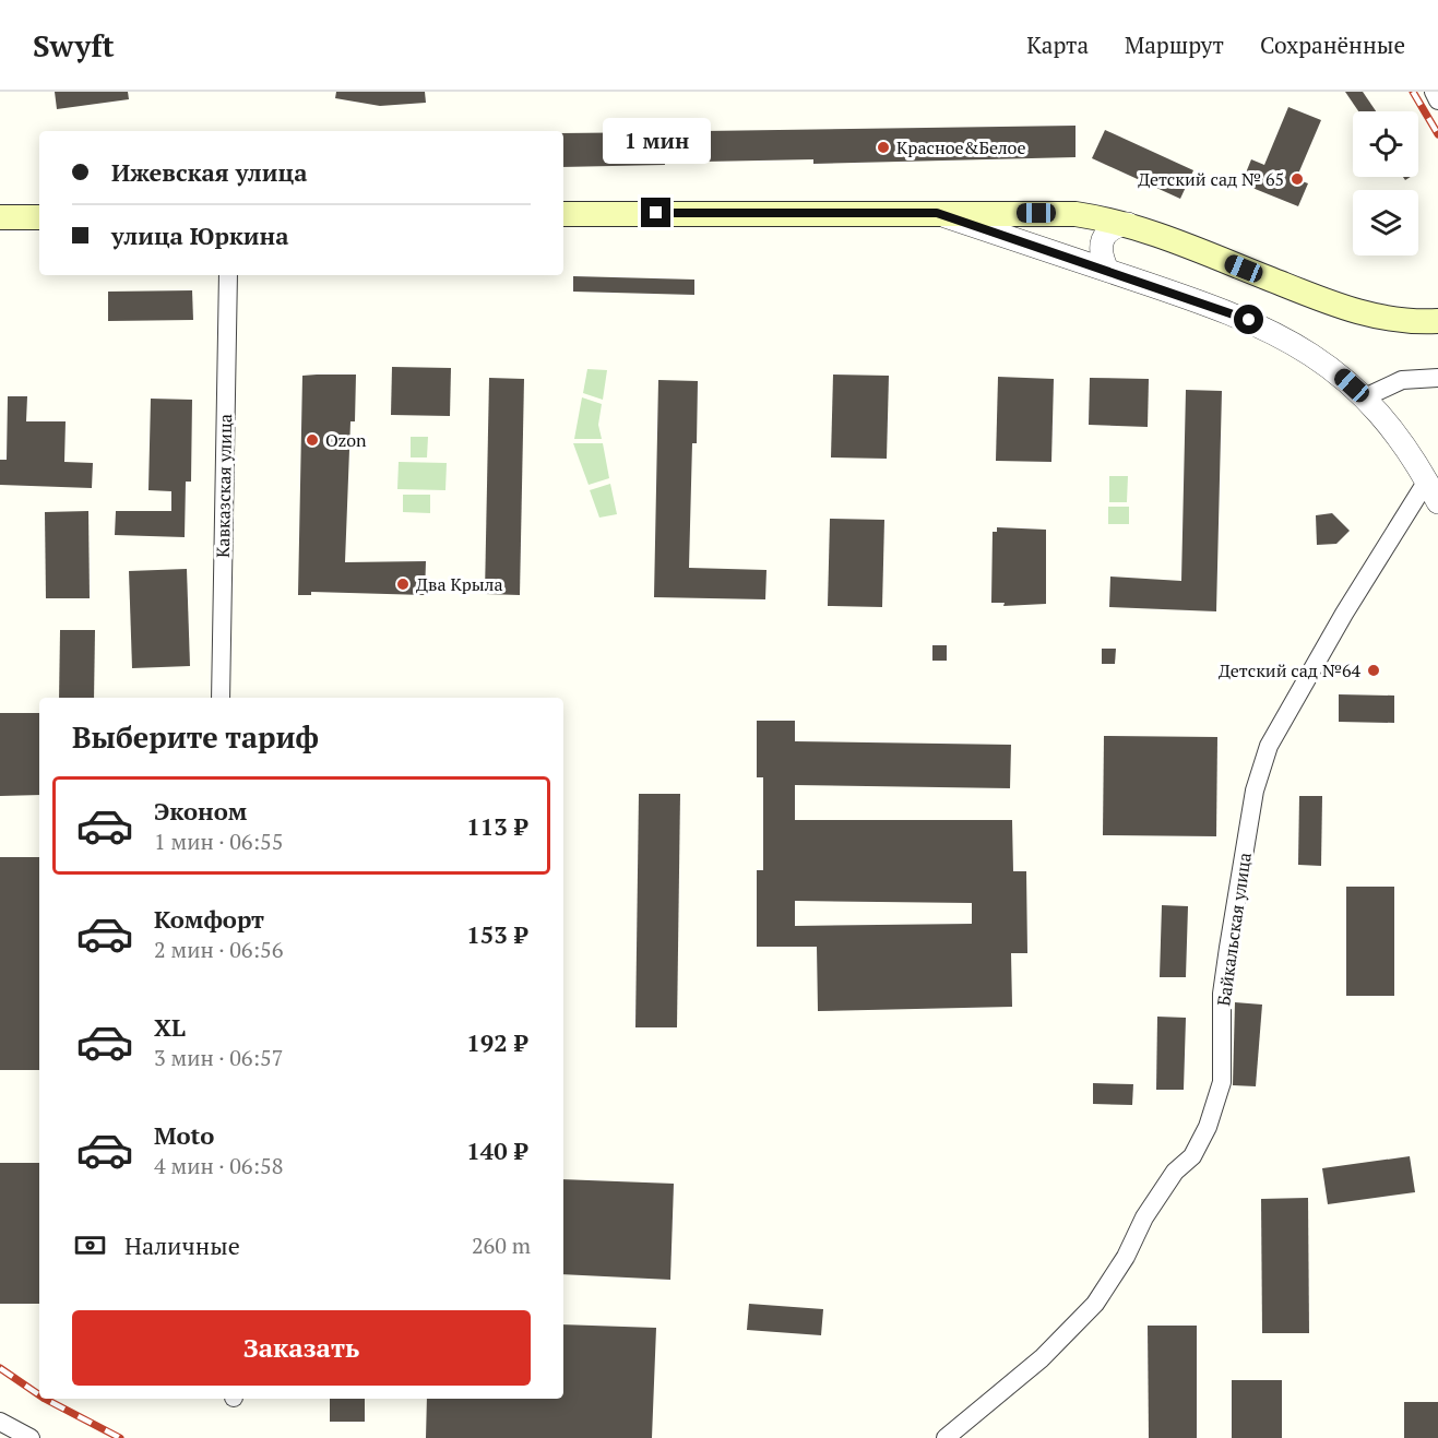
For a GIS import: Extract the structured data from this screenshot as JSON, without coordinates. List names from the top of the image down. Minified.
{"streets":{"street":["Кавказская улица","Байкальская улица"]},"places":["Красное&Белое","Детский сад № 65","Ozon","Два Крыла","Детский сад №64"],"page":{"header":"Swyft","nav":["Карта","Маршрут","Сохранённые"],"bubble":"1 мин","banner":["Ижевская улица","улица Юркина"],"heading":"Выберите тариф","list":[{"name":"Эконом","note":"1 мин · 06:55","value":"113 ₽"},{"name":"Комфорт","note":"2 мин · 06:56","value":"153 ₽"},{"name":"XL","note":"3 мин · 06:57","value":"192 ₽"},{"name":"Moto","note":"4 мин · 06:58","value":"140 ₽"}],"pay":["Наличные","260 m"],"buttons":"Заказать"}}
